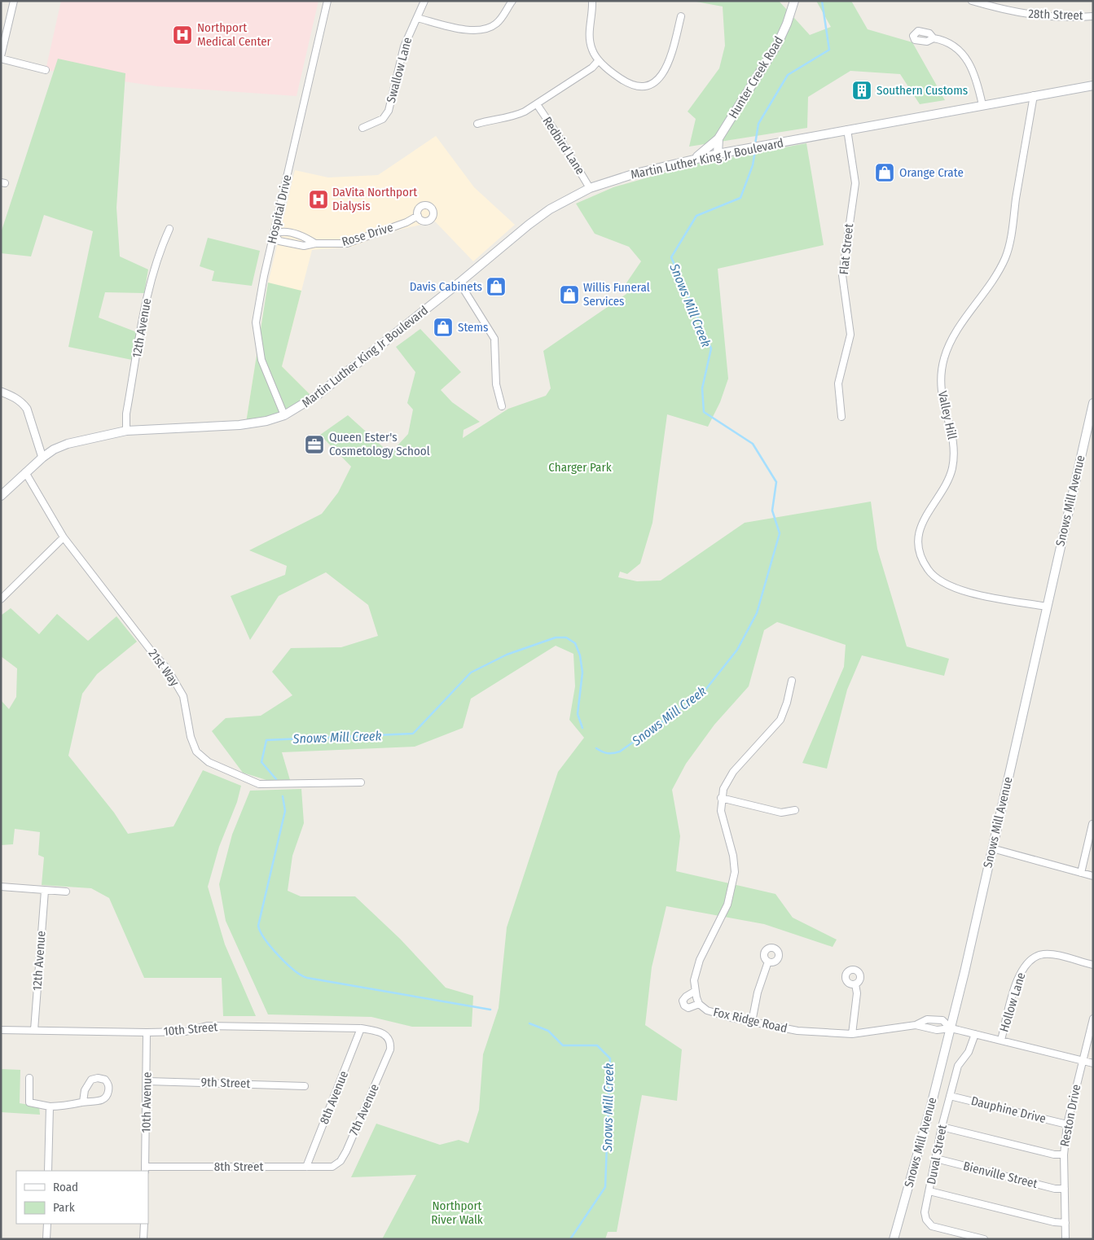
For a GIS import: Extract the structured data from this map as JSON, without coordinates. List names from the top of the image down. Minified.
{"streets":{"main road":["Hunter Creek Road","Martin Luther King Jr Boulevard","Snows Mill Avenue"],"street":["28th Street","Swallow Lane","Redbird Lane","Hospital Drive","Rose Drive","Flat Street","12th Avenue","Valley Hill","21st Way","Hollow Lane","Fox Ridge Road","10th Street","9th Street","8th Avenue","10th Avenue","7th Avenue","Dauphine Drive","Reston Drive","Duval Street","8th Street","Bienville Street"]},"crossings":[["Hunter Creek Road","Martin Luther King Jr Boulevard"],["Redbird Lane","Martin Luther King Jr Boulevard"],["Martin Luther King Jr Boulevard","Hospital Drive"],["Martin Luther King Jr Boulevard","Flat Street"],["Martin Luther King Jr Boulevard","12th Avenue"],["Martin Luther King Jr Boulevard","Valley Hill"],["Martin Luther King Jr Boulevard","21st Way"],["Hospital Drive","Rose Drive"],["12th Avenue","10th Street"],["Valley Hill","Snows Mill Avenue"],["Snows Mill Avenue","Fox Ridge Road"],["10th Street","8th Avenue"],["10th Street","10th Avenue"],["10th Street","7th Avenue"],["9th Street","10th Avenue"],["8th Avenue","8th Street"],["10th Avenue","8th Street"],["7th Avenue","8th Street"],["Dauphine Drive","Reston Drive"],["Dauphine Drive","Duval Street"],["Reston Drive","Bienville Street"],["Duval Street","Bienville Street"]],"water":["Snows Mill Creek"],"parks":["Charger Park","Northport River Walk"],"places":{"hospital":["Northport Medical Center","DaVita Northport Dialysis"],"building":["Southern Customs"],"shop":["Orange Crate","Davis Cabinets","Willis Funeral Services","Stems"],"office":["Queen Ester's Cosmetology School"]},"legend":["Road","Park"]}
